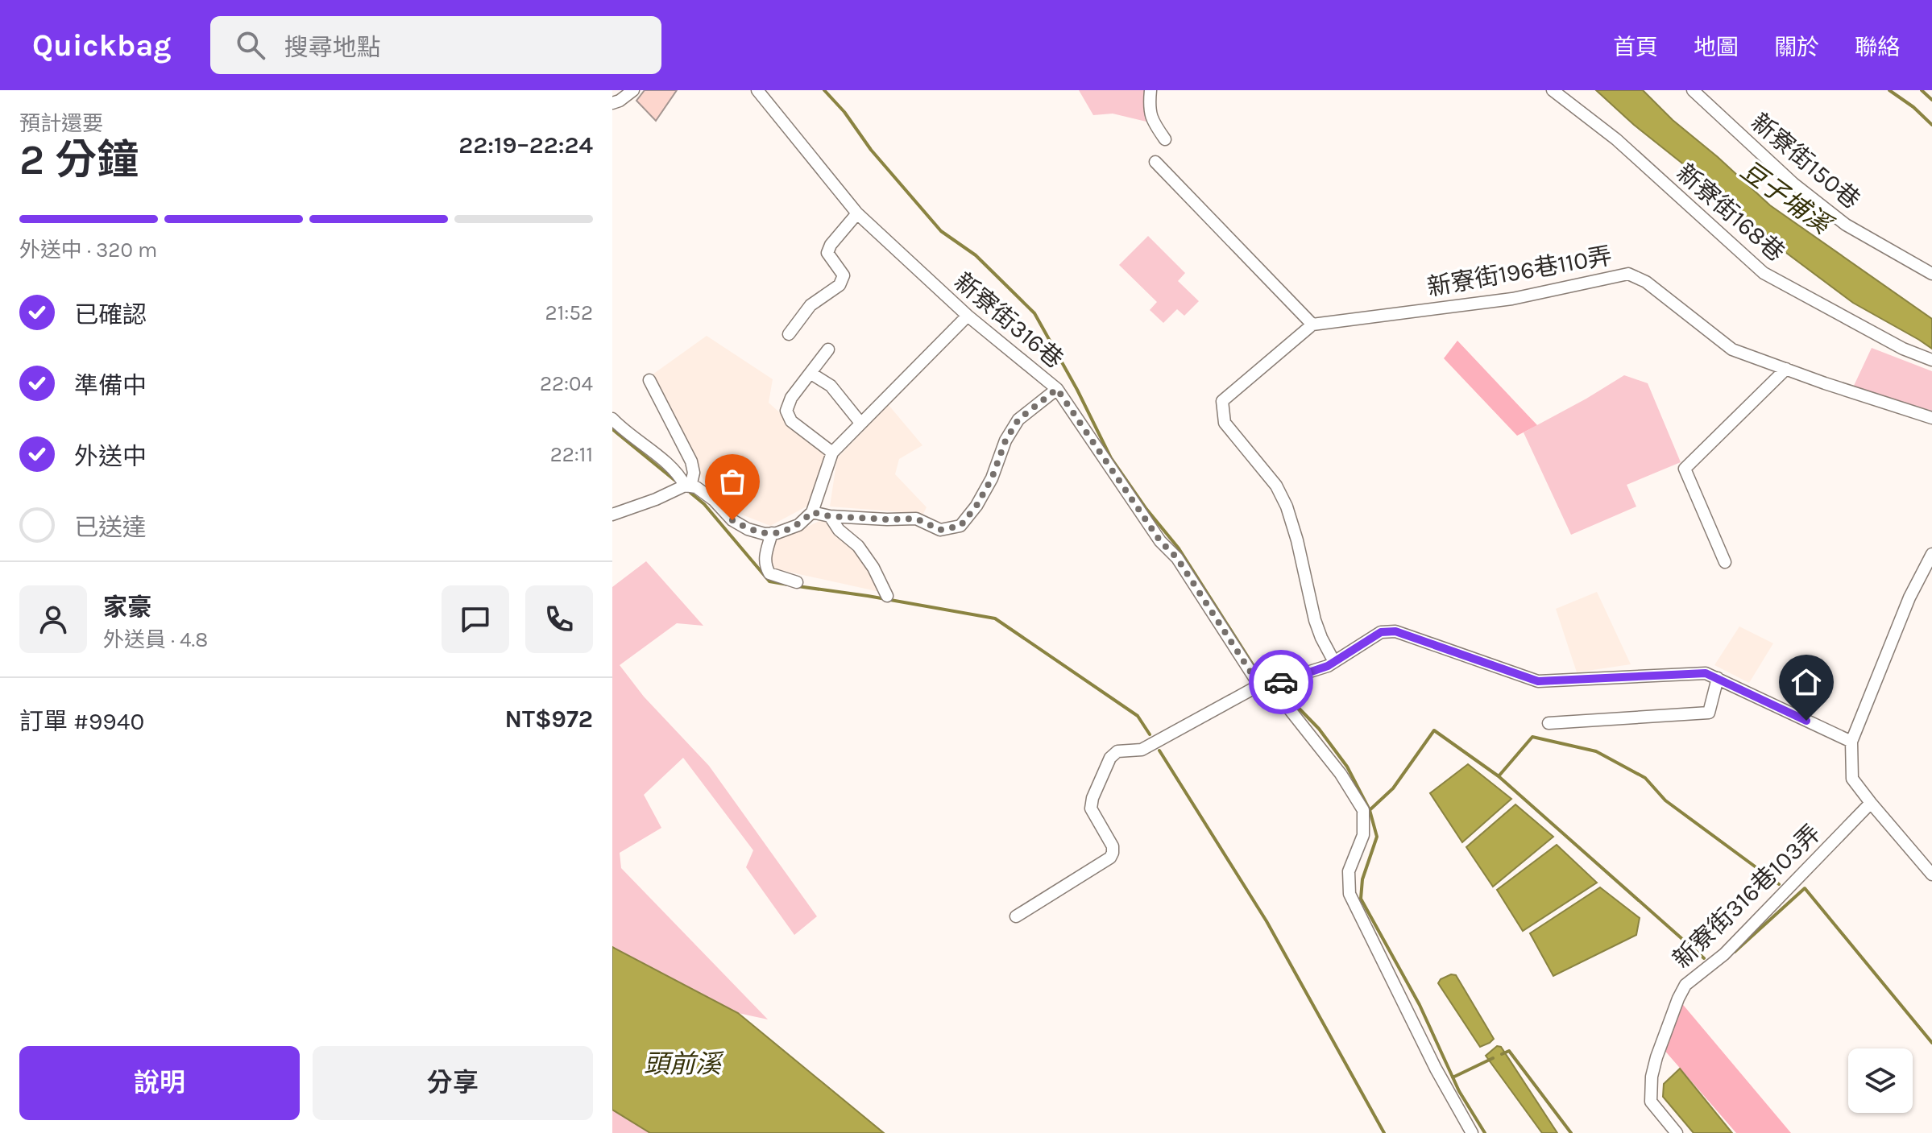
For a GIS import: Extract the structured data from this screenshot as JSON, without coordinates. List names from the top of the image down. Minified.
{"streets":{"street":["新寮街150巷","新寮街168巷","新寮街196巷110弄","新寮街316巷","新寮街316巷103弄"]},"water":["豆子埔溪","頭前溪"],"page":{"header":"Quickbag","search":"搜尋地點","nav":["首頁","地圖","關於","聯絡"],"heading":["2 分鐘","預計還要","22:19–22:24"],"panel":["家豪","外送員 · 4.8","訂單 #9940","NT$972"],"bar":"外送中 · 320 m","list":[["已確認","21:52"],["準備中","22:04"],["外送中","22:11"],"已送達"],"buttons":["說明","分享"]}}
